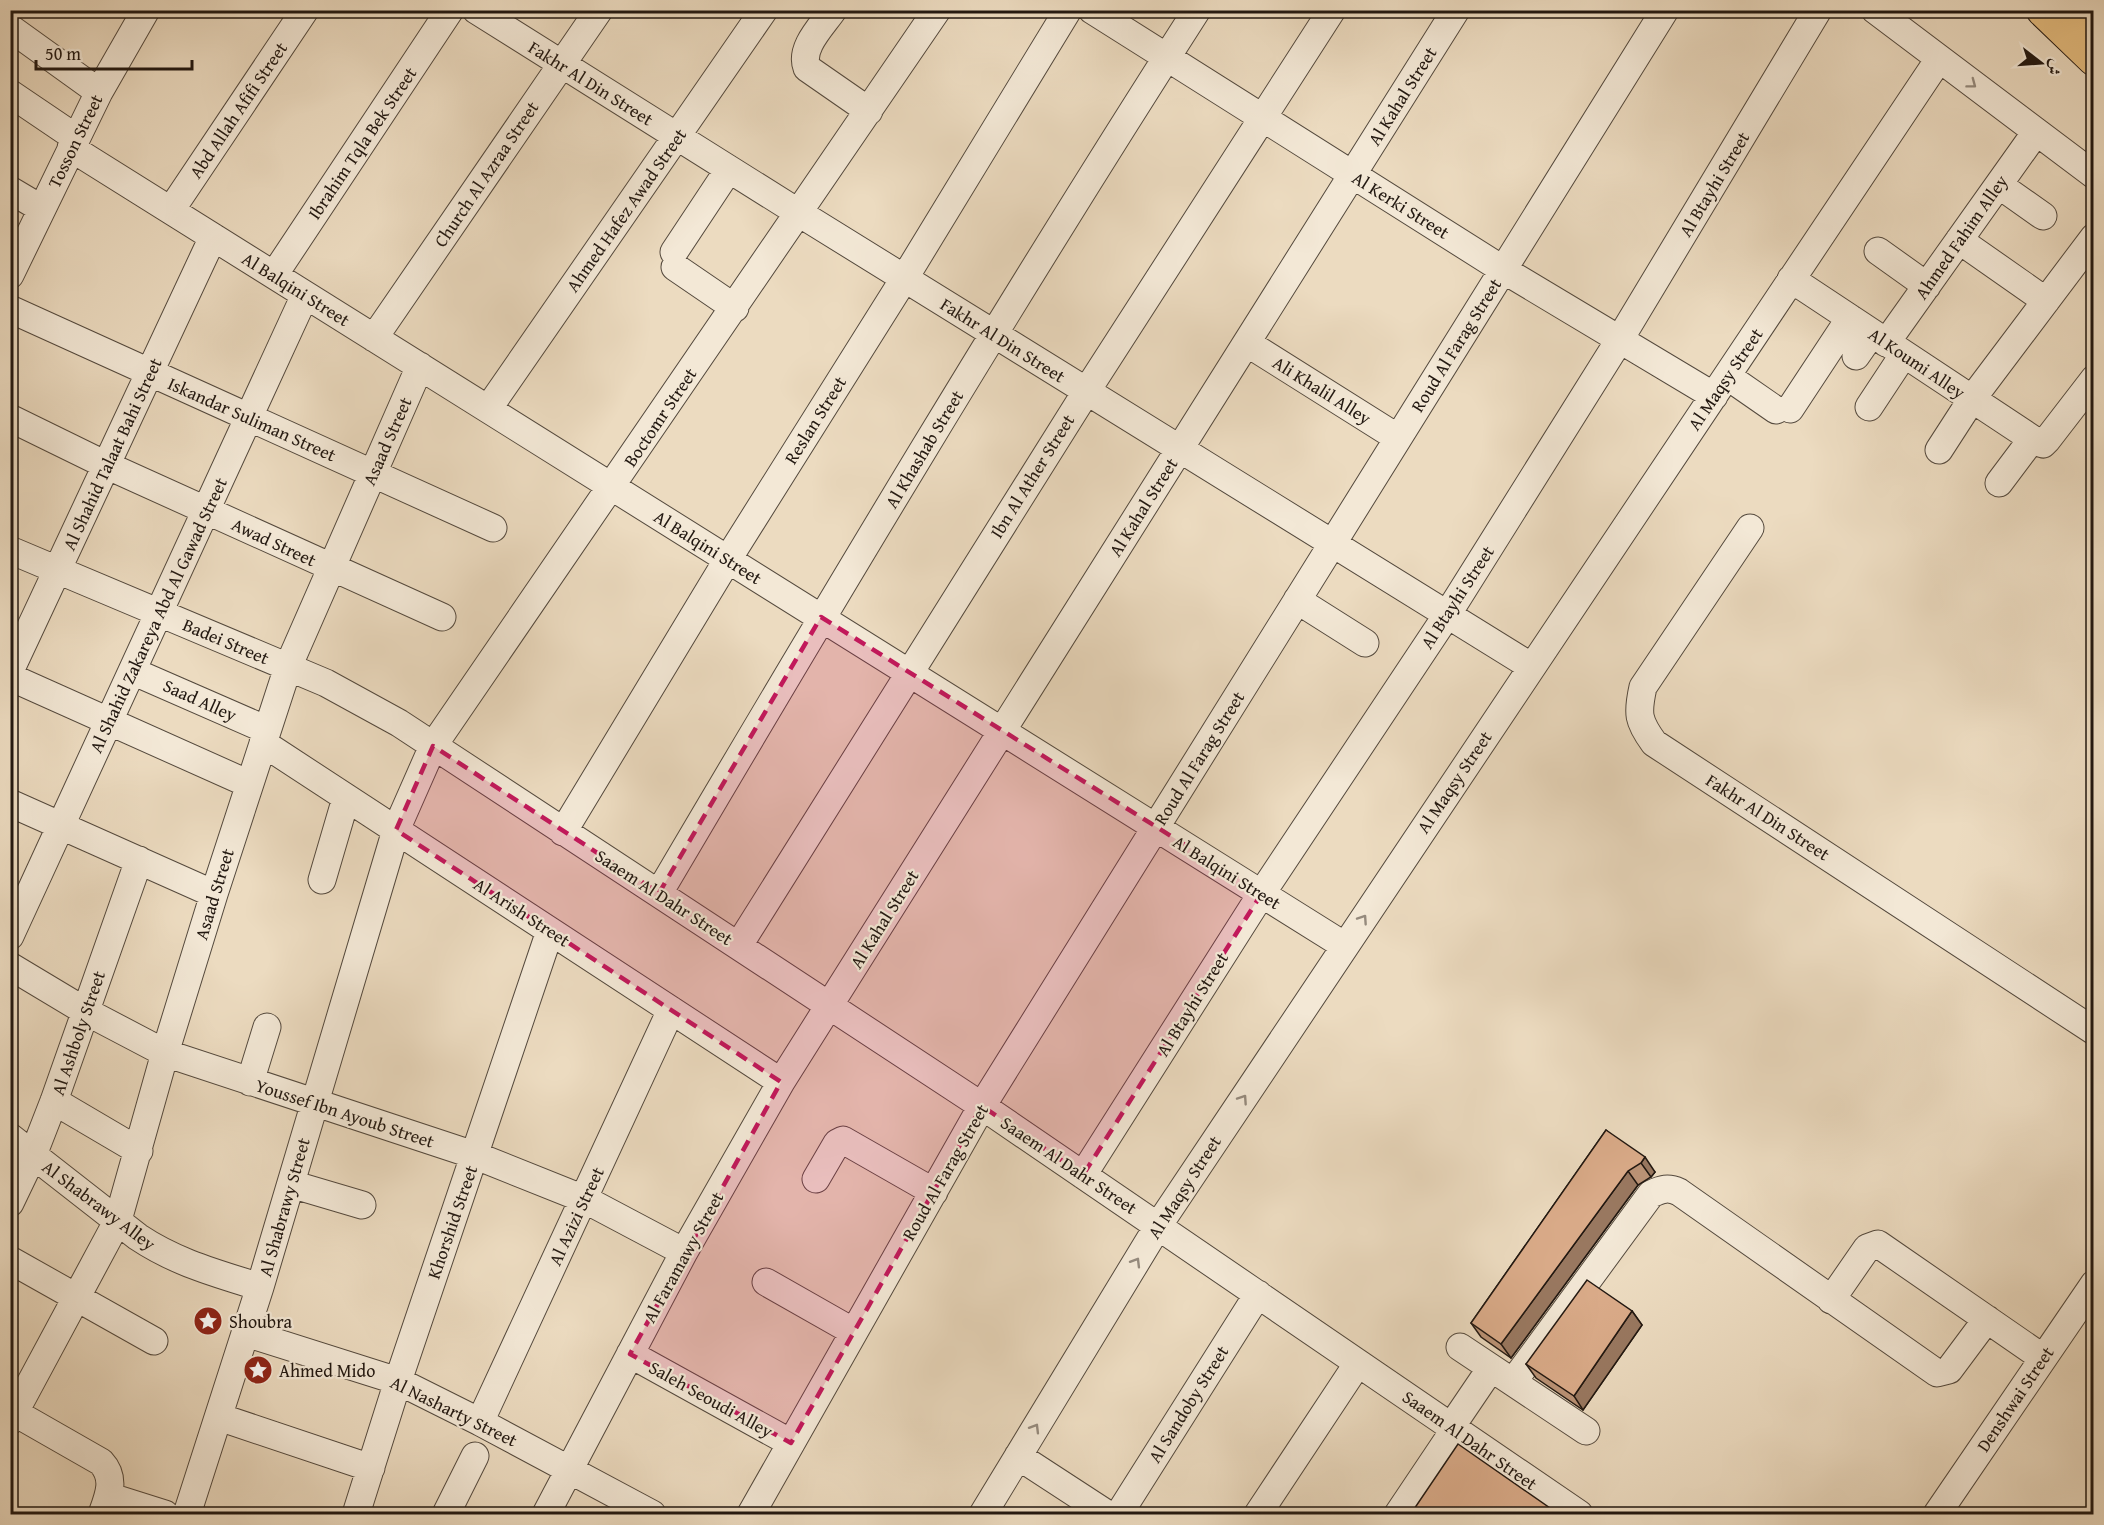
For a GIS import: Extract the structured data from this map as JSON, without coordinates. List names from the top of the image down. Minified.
{"streets":{"street":["Fakhr Al Din Street","Al Kahal Street","Abd Allah Afifi Street","Tosson Street","Ibrahim Tqla Bek Street","Church Al Azraa Street","Al Btayhi Street","Al Kerki Street","Ahmed Hafez Awad Street","Ahmed Fahim Alley","Al Balqini Street","Roud Al Farag Street","Al Koumi Alley","Al Maqsy Street","Ali Khalil Alley","Boctomr Street","Iskandar Suliman Street","Reslan Street","Asaad Street","Al Khashab Street","Al Shahid Talaat Bahi Street","Ibn Al Ather Street","Awad Street","Al Shahid Zakareya Abd Al Gawad Street","Badei Street","Saad Alley","Saaem Al Dahr Street","Al Arish Street","Al Ashboly Street","Youssef Ibn Ayoub Street","Al Shabrawy Alley","Al Shabrawy Street","Al Azizi Street","Khorshid Street","Al Faramawy Street","Saleh Seoudi Alley","Denshwai Street","Al Sandoby Street","Al Nasharty Street"]},"crossings":[["Fakhr Al Din Street","Al Kahal Street"],["Fakhr Al Din Street","Church Al Azraa Street"],["Fakhr Al Din Street","Al Btayhi Street"],["Fakhr Al Din Street","Ahmed Hafez Awad Street"],["Fakhr Al Din Street","Roud Al Farag Street"],["Fakhr Al Din Street","Al Maqsy Street"],["Fakhr Al Din Street","Boctomr Street"],["Fakhr Al Din Street","Reslan Street"],["Fakhr Al Din Street","Al Khashab Street"],["Fakhr Al Din Street","Ibn Al Ather Street"],["Al Kahal Street","Al Kerki Street"],["Al Kahal Street","Al Balqini Street"],["Al Kahal Street","Ali Khalil Alley"],["Al Kahal Street","Saaem Al Dahr Street"],["Al Kahal Street","Al Faramawy Street"],["Abd Allah Afifi Street","Al Balqini Street"],["Tosson Street","Al Balqini Street"],["Ibrahim Tqla Bek Street","Al Balqini Street"],["Church Al Azraa Street","Al Balqini Street"],["Al Btayhi Street","Al Kerki Street"],["Al Btayhi Street","Al Balqini Street"],["Al Btayhi Street","Saaem Al Dahr Street"],["Al Kerki Street","Roud Al Farag Street"],["Al Kerki Street","Al Koumi Alley"],["Al Kerki Street","Al Maqsy Street"],["Al Kerki Street","Al Khashab Street"],["Al Kerki Street","Ibn Al Ather Street"],["Ahmed Hafez Awad Street","Al Balqini Street"],["Ahmed Fahim Alley","Al Koumi Alley"],["Al Balqini Street","Roud Al Farag Street"],["Al Balqini Street","Al Maqsy Street"],["Al Balqini Street","Boctomr Street"],["Al Balqini Street","Reslan Street"],["Al Balqini Street","Asaad Street"],["Al Balqini Street","Al Khashab Street"],["Al Balqini Street","Al Shahid Talaat Bahi Street"],["Al Balqini Street","Ibn Al Ather Street"],["Al Balqini Street","Al Shahid Zakareya Abd Al Gawad Street"],["Roud Al Farag Street","Ali Khalil Alley"],["Roud Al Farag Street","Saaem Al Dahr Street"],["Roud Al Farag Street","Saleh Seoudi Alley"],["Al Koumi Alley","Al Maqsy Street"],["Al Maqsy Street","Saaem Al Dahr Street"],["Boctomr Street","Badei Street"],["Boctomr Street","Saaem Al Dahr Street"],["Boctomr Street","Al Arish Street"],["Boctomr Street","Al Shabrawy Street"],["Iskandar Suliman Street","Asaad Street"],["Iskandar Suliman Street","Al Shahid Talaat Bahi Street"],["Iskandar Suliman Street","Al Shahid Zakareya Abd Al Gawad Street"],["Reslan Street","Saaem Al Dahr Street"],["Asaad Street","Awad Street"],["Asaad Street","Badei Street"],["Asaad Street","Saad Alley"],["Asaad Street","Al Arish Street"],["Asaad Street","Youssef Ibn Ayoub Street"],["Asaad Street","Al Shabrawy Alley"],["Al Khashab Street","Saaem Al Dahr Street"],["Al Shahid Talaat Bahi Street","Awad Street"],["Al Shahid Talaat Bahi Street","Badei Street"],["Ibn Al Ather Street","Saaem Al Dahr Street"],["Awad Street","Al Shahid Zakareya Abd Al Gawad Street"],["Al Shahid Zakareya Abd Al Gawad Street","Badei Street"],["Al Shahid Zakareya Abd Al Gawad Street","Saad Alley"],["Badei Street","Saaem Al Dahr Street"],["Saad Alley","Al Arish Street"],["Saaem Al Dahr Street","Al Faramawy Street"],["Saaem Al Dahr Street","Al Sandoby Street"],["Al Arish Street","Al Shabrawy Street"],["Al Arish Street","Al Azizi Street"],["Al Arish Street","Khorshid Street"],["Al Arish Street","Al Faramawy Street"],["Al Ashboly Street","Youssef Ibn Ayoub Street"],["Al Ashboly Street","Al Shabrawy Alley"],["Youssef Ibn Ayoub Street","Al Shabrawy Street"],["Youssef Ibn Ayoub Street","Al Azizi Street"],["Youssef Ibn Ayoub Street","Khorshid Street"],["Youssef Ibn Ayoub Street","Al Faramawy Street"],["Al Shabrawy Alley","Al Shabrawy Street"],["Al Shabrawy Street","Al Nasharty Street"],["Al Azizi Street","Al Nasharty Street"],["Khorshid Street","Al Nasharty Street"],["Al Faramawy Street","Saleh Seoudi Alley"],["Al Faramawy Street","Al Nasharty Street"]],"one_way":["Al Maqsy Street"],"places":{"place":["Shoubra","Ahmed Mido"]},"scale_bar":"50 m","north":"right"}
